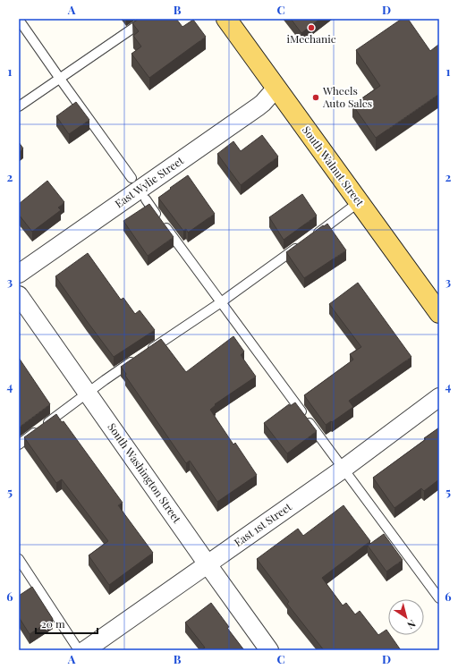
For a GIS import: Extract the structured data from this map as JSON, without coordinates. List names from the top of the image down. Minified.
{"streets":{"main road":["South Walnut Street"],"street":["East Wylie Street","South Washington Street","East 1st Street"]},"crossings":[["South Walnut Street","East Wylie Street"],["South Washington Street","East 1st Street"]],"places":["iMechanic","Wheels Auto Sales"],"scale_bar":"20 m","north":"bottom right","grid":{"columns":["A","B","C","D"],"rows":["1","2","3","4","5","6"]}}
